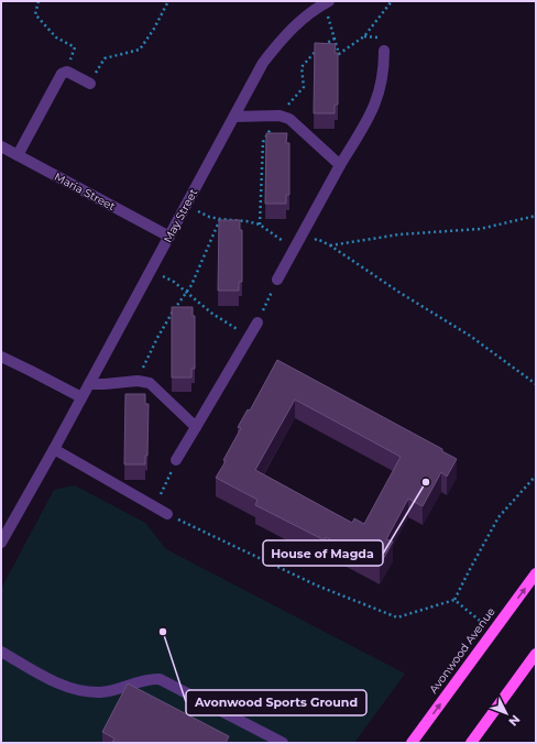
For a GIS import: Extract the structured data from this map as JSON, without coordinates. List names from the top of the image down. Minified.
{"streets":{"main road":["Avonwood Avenue"],"street":["Maria Street","May Street"]},"crossings":[["Maria Street","May Street"]],"places":["House of Magda","Avonwood Sports Ground"],"north":"bottom right"}
